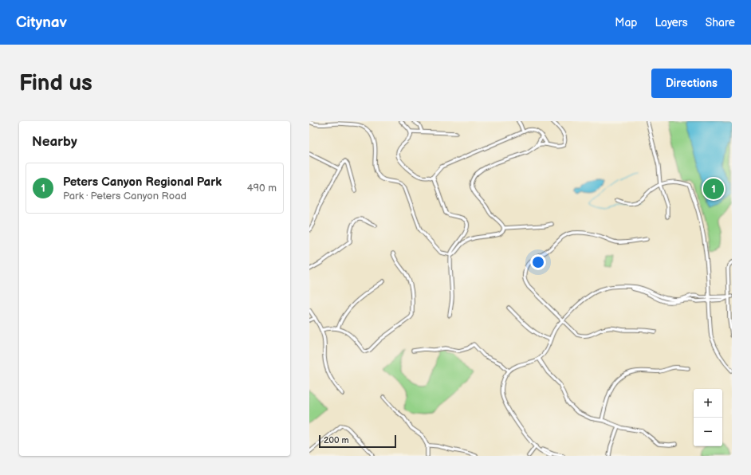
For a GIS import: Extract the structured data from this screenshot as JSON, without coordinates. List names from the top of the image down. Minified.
{"scale_bar":"200 m","page":{"header":"Citynav","nav":["Map","Layers","Share"],"buttons":"Directions","title":"Find us","heading":"Nearby","list":[{"mark":"1","name":"Peters Canyon Regional Park","note":"Park · Peters Canyon Road","value":"490 m"}],"pins":"1","map_buttons":["+","−"],"scale":"200 m"}}
